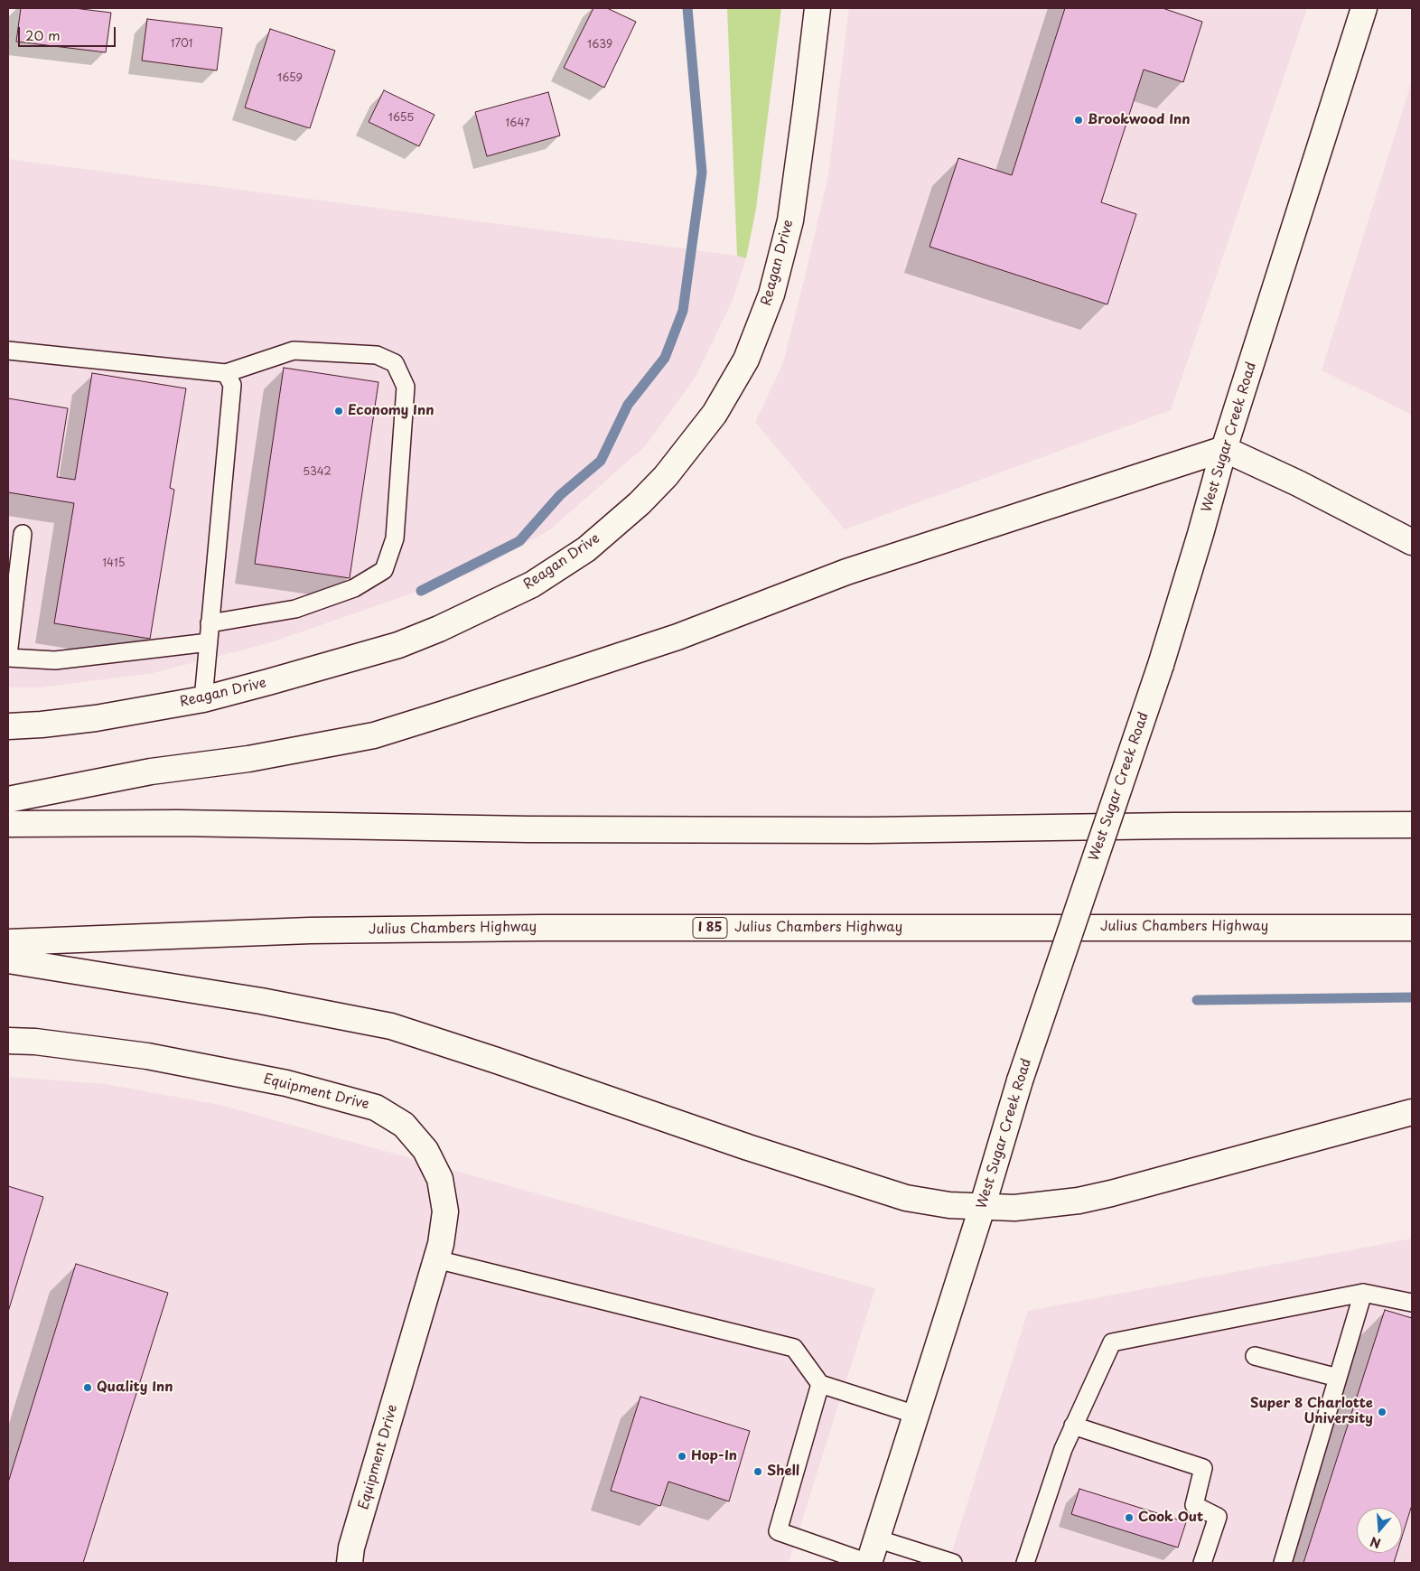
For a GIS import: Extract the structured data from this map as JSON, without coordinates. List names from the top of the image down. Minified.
{"streets":{"main road":["Reagan Drive","West Sugar Creek Road","Julius Chambers Highway","I 85","Equipment Drive"]},"places":["Brookwood Inn","Economy Inn","Quality Inn","Super 8 Charlotte University","Hop-In","Shell","Cook Out"],"house_numbers":["1701","1639","1659","1655","1647","5342","1415"],"scale_bar":"20 m","north":"bottom"}
